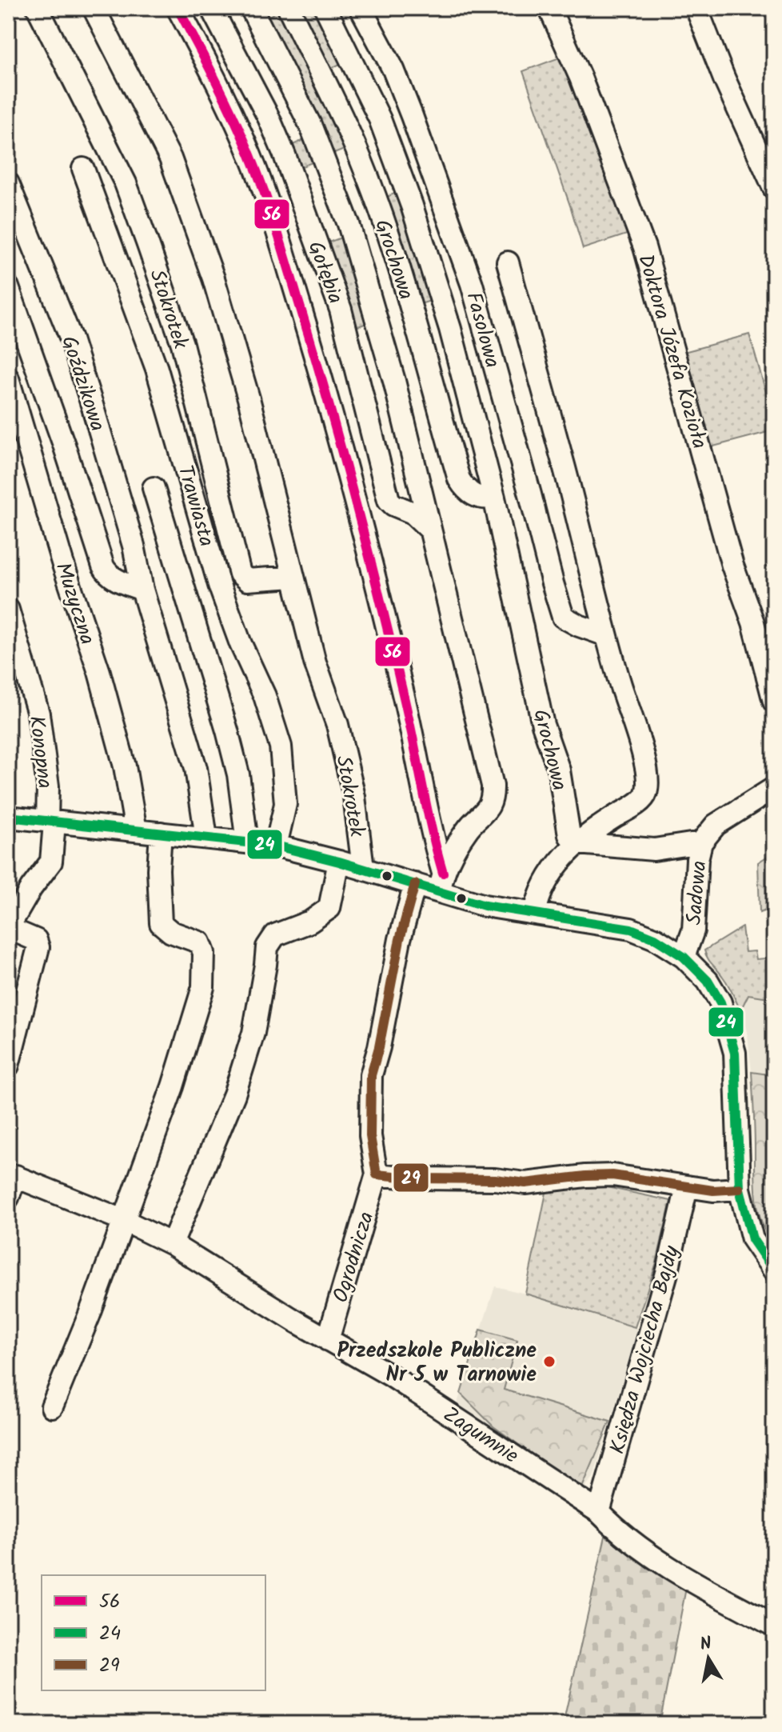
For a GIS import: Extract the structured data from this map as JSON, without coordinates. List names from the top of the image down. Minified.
{"streets":{"street":["Grochowa","Gołębia","Stokrotek","Fasolowa","Doktora Józefa Kozioła","Goździkowa","Trawiasta","Muzyczna","Konopna","Sadowa","Ogrodnicza","Księdza Wojciecha Bajdy","Zagumnie"]},"crossings":[["Grochowa","Fasolowa"],["Ogrodnicza","Zagumnie"],["Księdza Wojciecha Bajdy","Zagumnie"]],"places":["Przedszkole Publiczne Nr 5 w Tarnowie"],"lines":["transit line 56","transit line 24","transit line 29"],"legend":["56","24","29"],"north":"top"}
